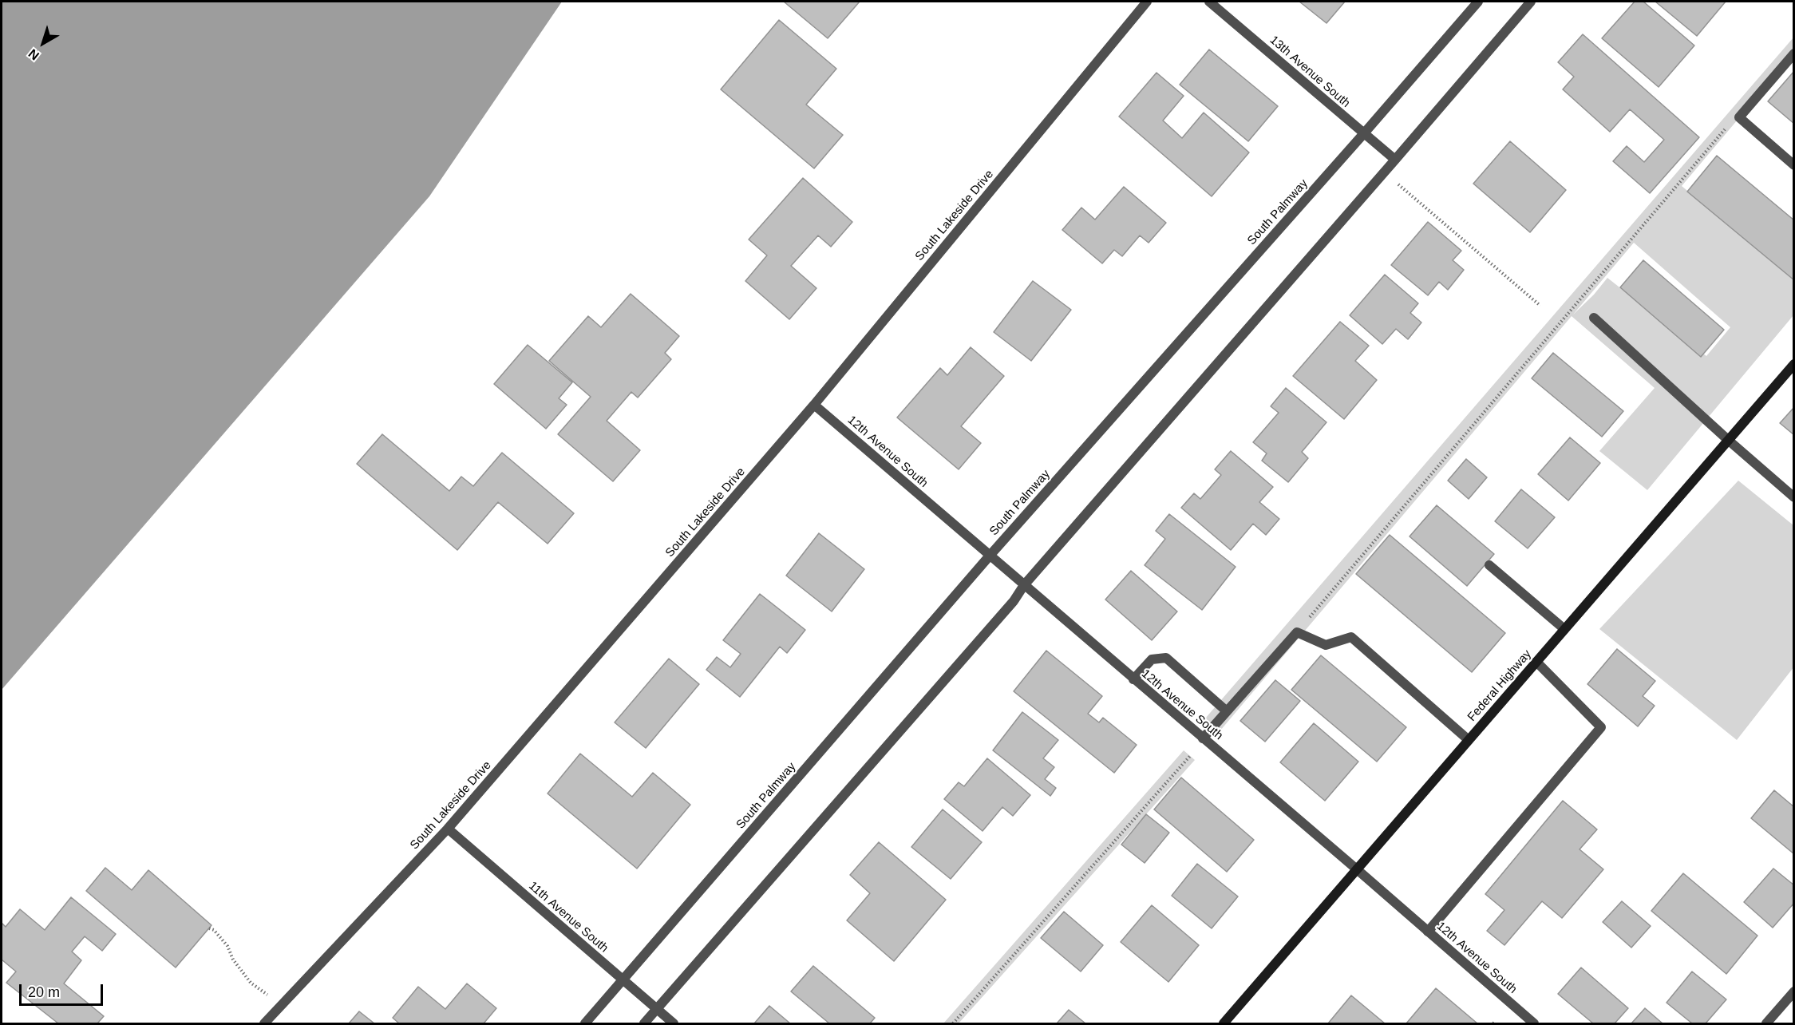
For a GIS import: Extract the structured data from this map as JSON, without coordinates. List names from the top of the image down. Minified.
{"streets":{"main road":["Federal Highway"],"street":["13th Avenue South","South Palmway","South Lakeside Drive","12th Avenue South","11th Avenue South"]},"crossings":[["13th Avenue South","South Palmway"],["South Palmway","12th Avenue South"],["South Palmway","11th Avenue South"],["South Lakeside Drive","12th Avenue South"],["South Lakeside Drive","11th Avenue South"],["12th Avenue South","Federal Highway"]],"scale_bar":"20 m","north":"bottom left"}
